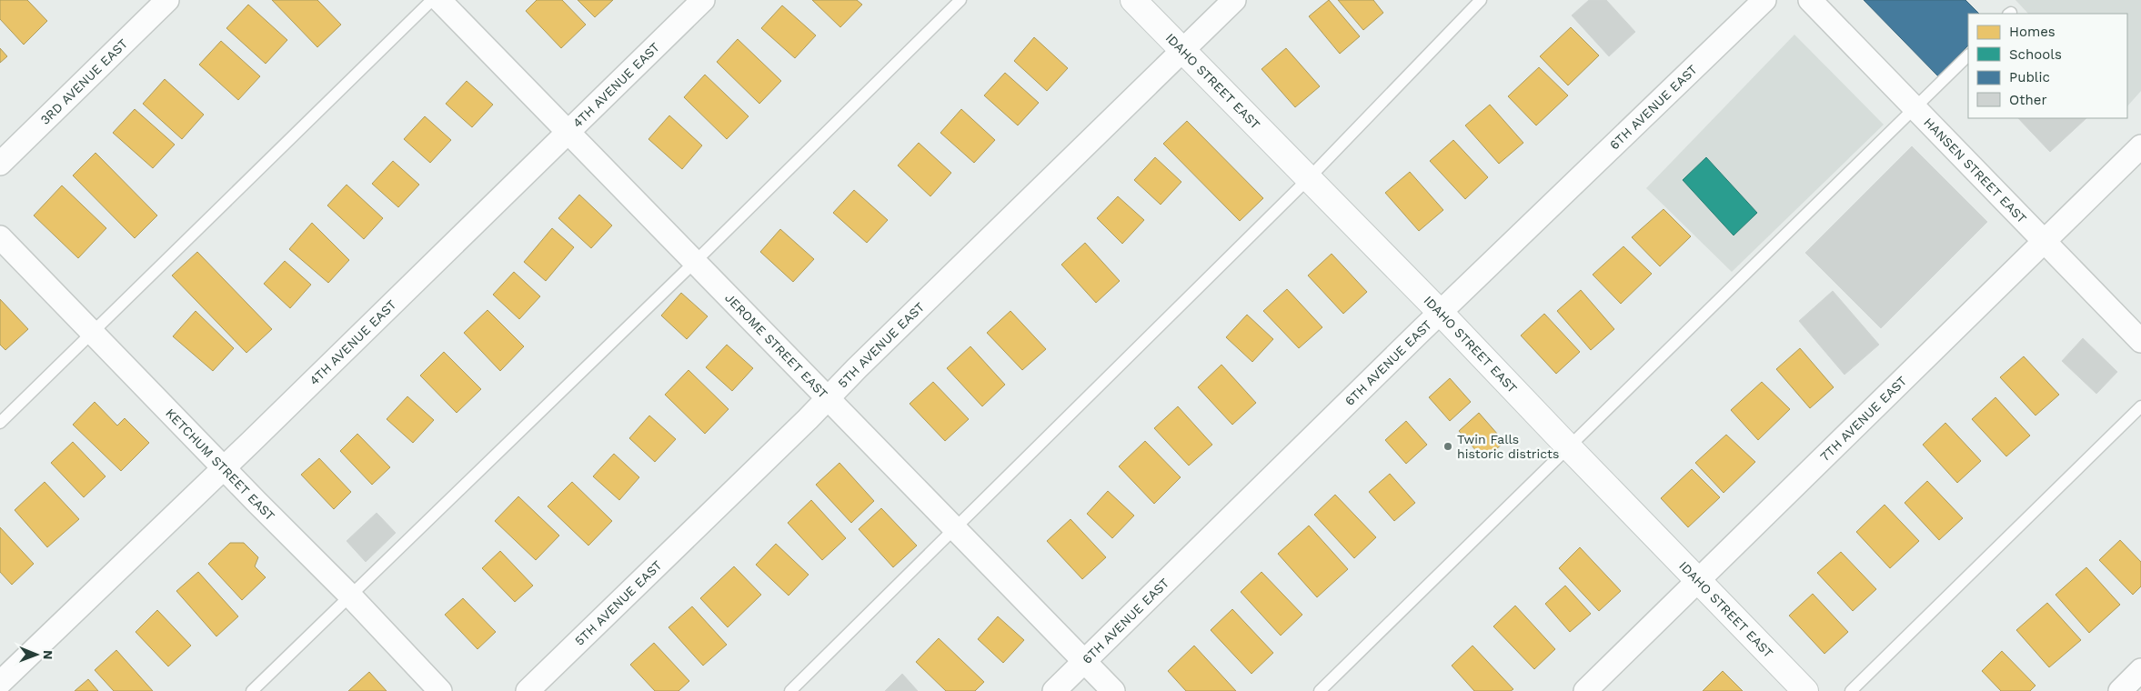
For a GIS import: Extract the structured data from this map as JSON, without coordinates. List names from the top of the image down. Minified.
{"streets":{"street":["3RD AVENUE EAST","IDAHO STREET EAST","4TH AVENUE EAST","6TH AVENUE EAST","HANSEN STREET EAST","JEROME STREET EAST","5TH AVENUE EAST","7TH AVENUE EAST","KETCHUM STREET EAST"]},"crossings":[["IDAHO STREET EAST","6TH AVENUE EAST"],["IDAHO STREET EAST","5TH AVENUE EAST"],["IDAHO STREET EAST","7TH AVENUE EAST"],["4TH AVENUE EAST","JEROME STREET EAST"],["4TH AVENUE EAST","KETCHUM STREET EAST"],["6TH AVENUE EAST","JEROME STREET EAST"],["HANSEN STREET EAST","7TH AVENUE EAST"],["JEROME STREET EAST","5TH AVENUE EAST"]],"places":["Twin Falls historic districts"],"legend":["Homes","Schools","Public","Other"],"north":"right"}
